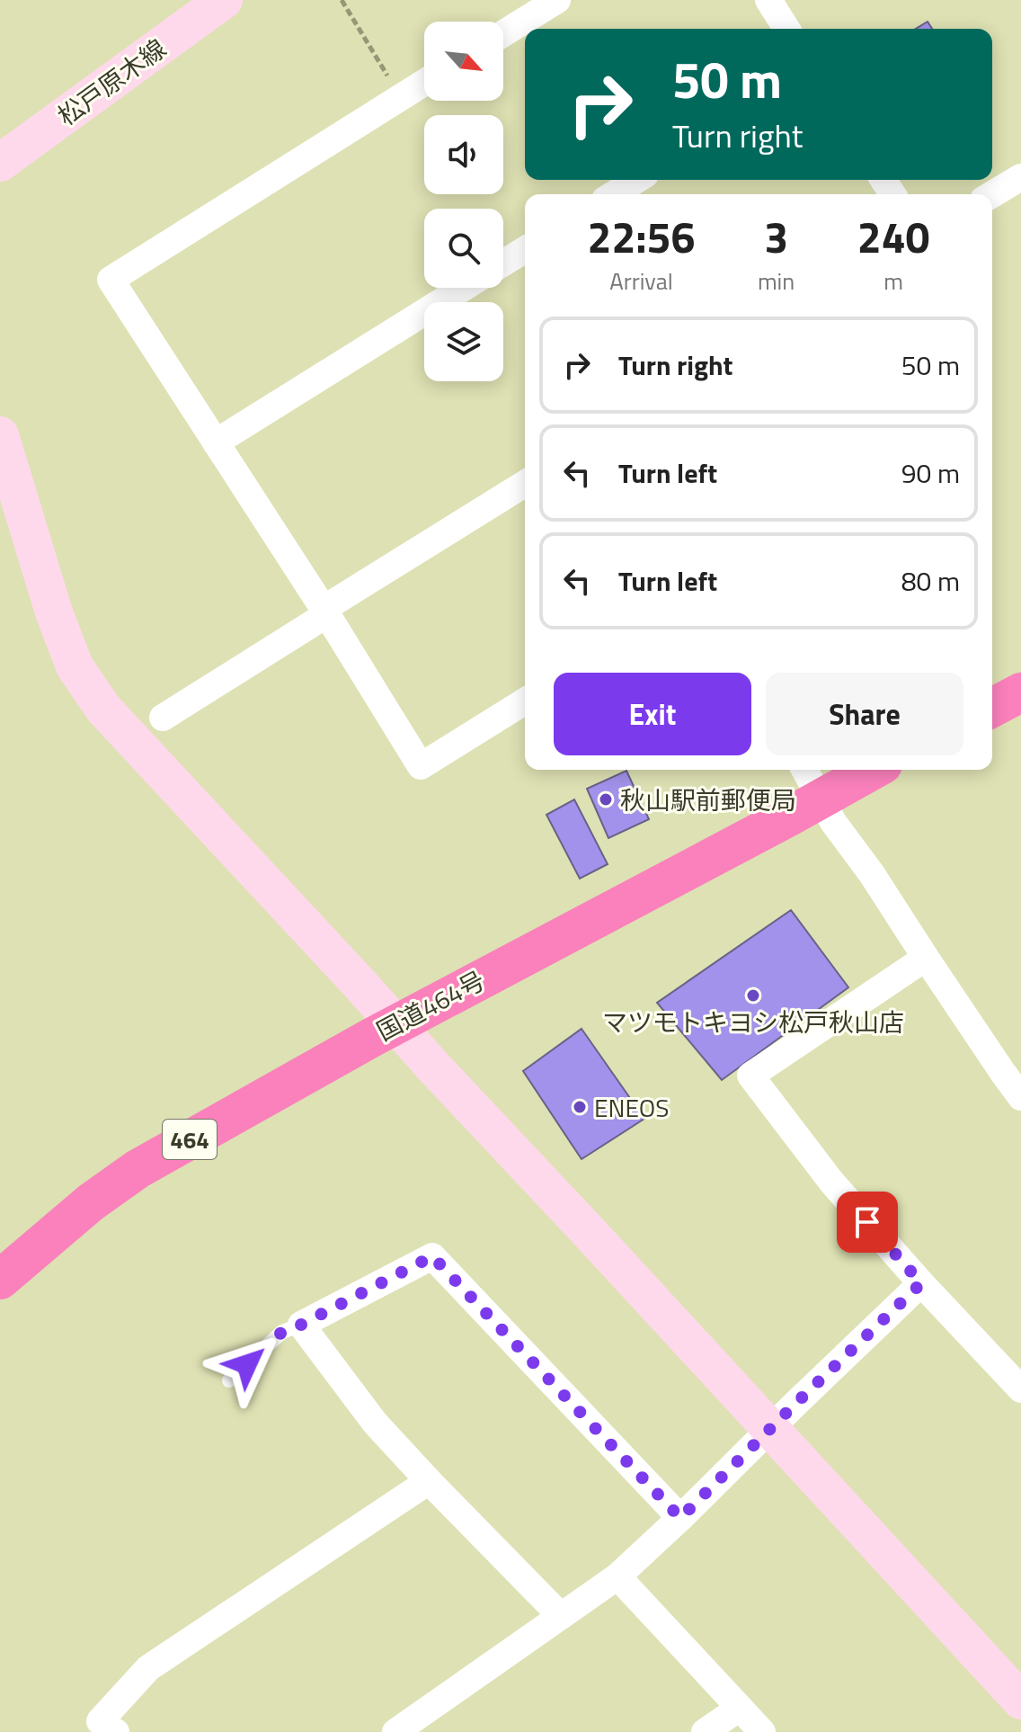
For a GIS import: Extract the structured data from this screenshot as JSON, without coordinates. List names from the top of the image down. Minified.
{"streets":{"highway":["国道464号","464"],"street":["松戸原木線"]},"places":["秋山駅前郵便局","マツモトキヨシ松戸秋山店","ENEOS"],"north":"bottom right","page":{"turn":["50 m","Turn right"],"eta":["22:56","Arrival","3","min","240","m"],"list":[{"name":"Turn right","value":"50 m"},{"name":"Turn left","value":"90 m"},{"name":"Turn left","value":"80 m"}],"buttons":["Exit","Share"]}}
